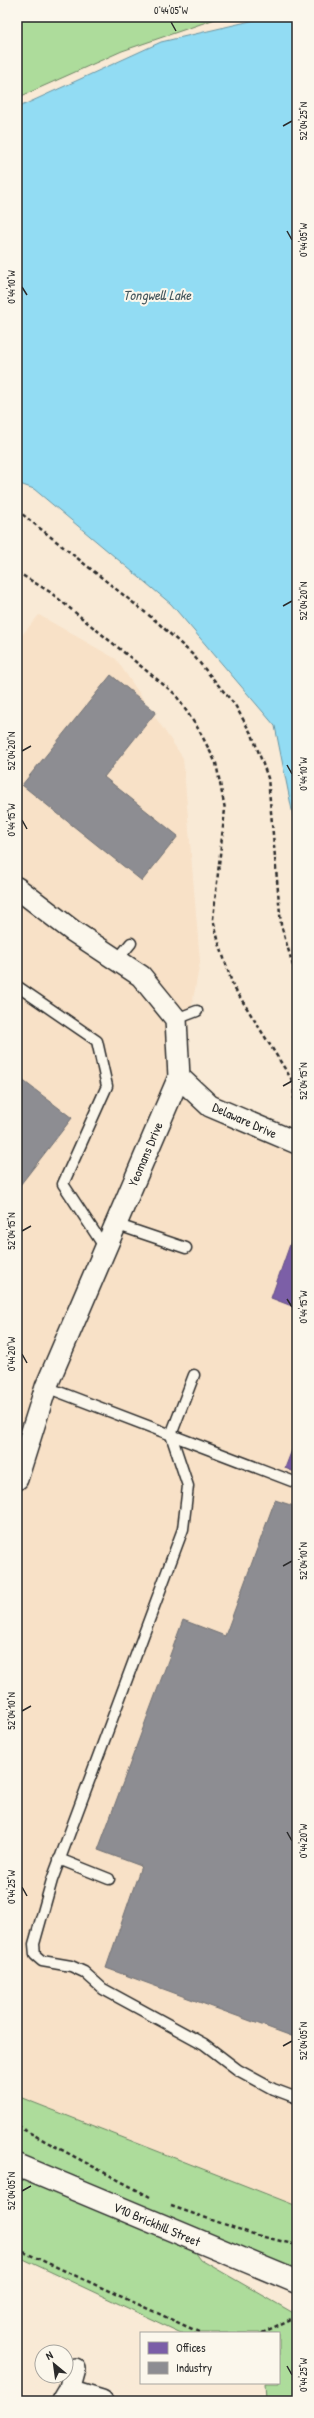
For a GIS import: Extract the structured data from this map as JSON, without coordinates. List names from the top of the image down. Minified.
{"streets":{"street":["Delaware Drive","Yeomans Drive","V10 Brickhill Street"]},"crossings":[["Delaware Drive","Yeomans Drive"]],"water":["Tongwell Lake"],"legend":["Offices","Industry"],"north":"top left","coordinates":["0°44'05\"W","52°04'25\"N","0°44'10\"W","52°04'20\"N","0°44'15\"W","52°04'15\"N","0°44'20\"W","52°04'10\"N","0°44'25\"W","52°04'05\"N"]}
